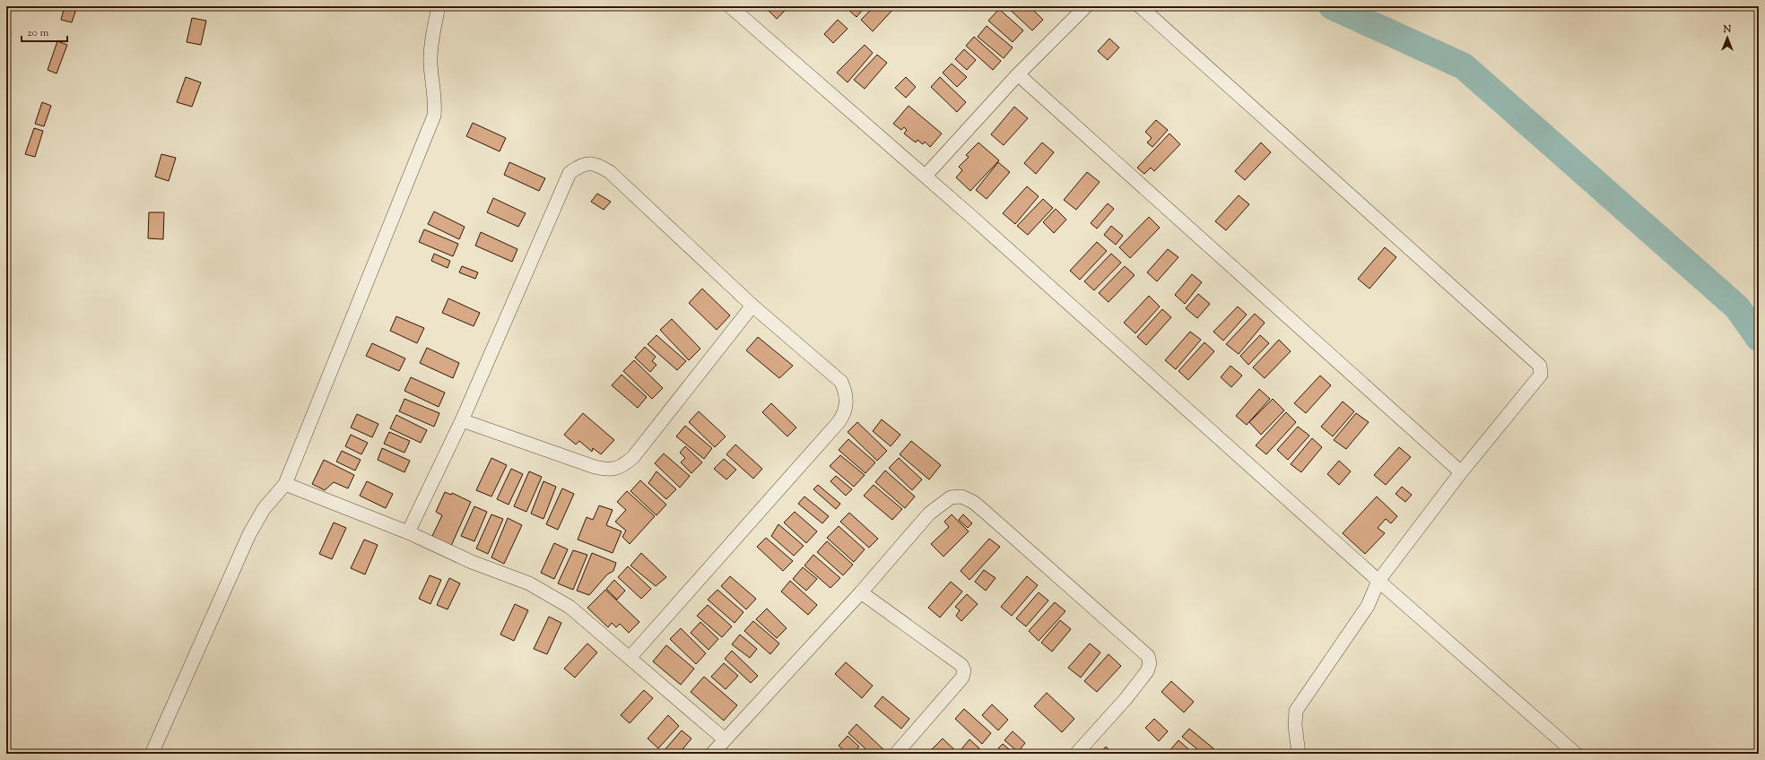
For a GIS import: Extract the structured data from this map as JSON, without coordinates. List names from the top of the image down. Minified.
{"scale_bar":"20 m","north":"top"}
